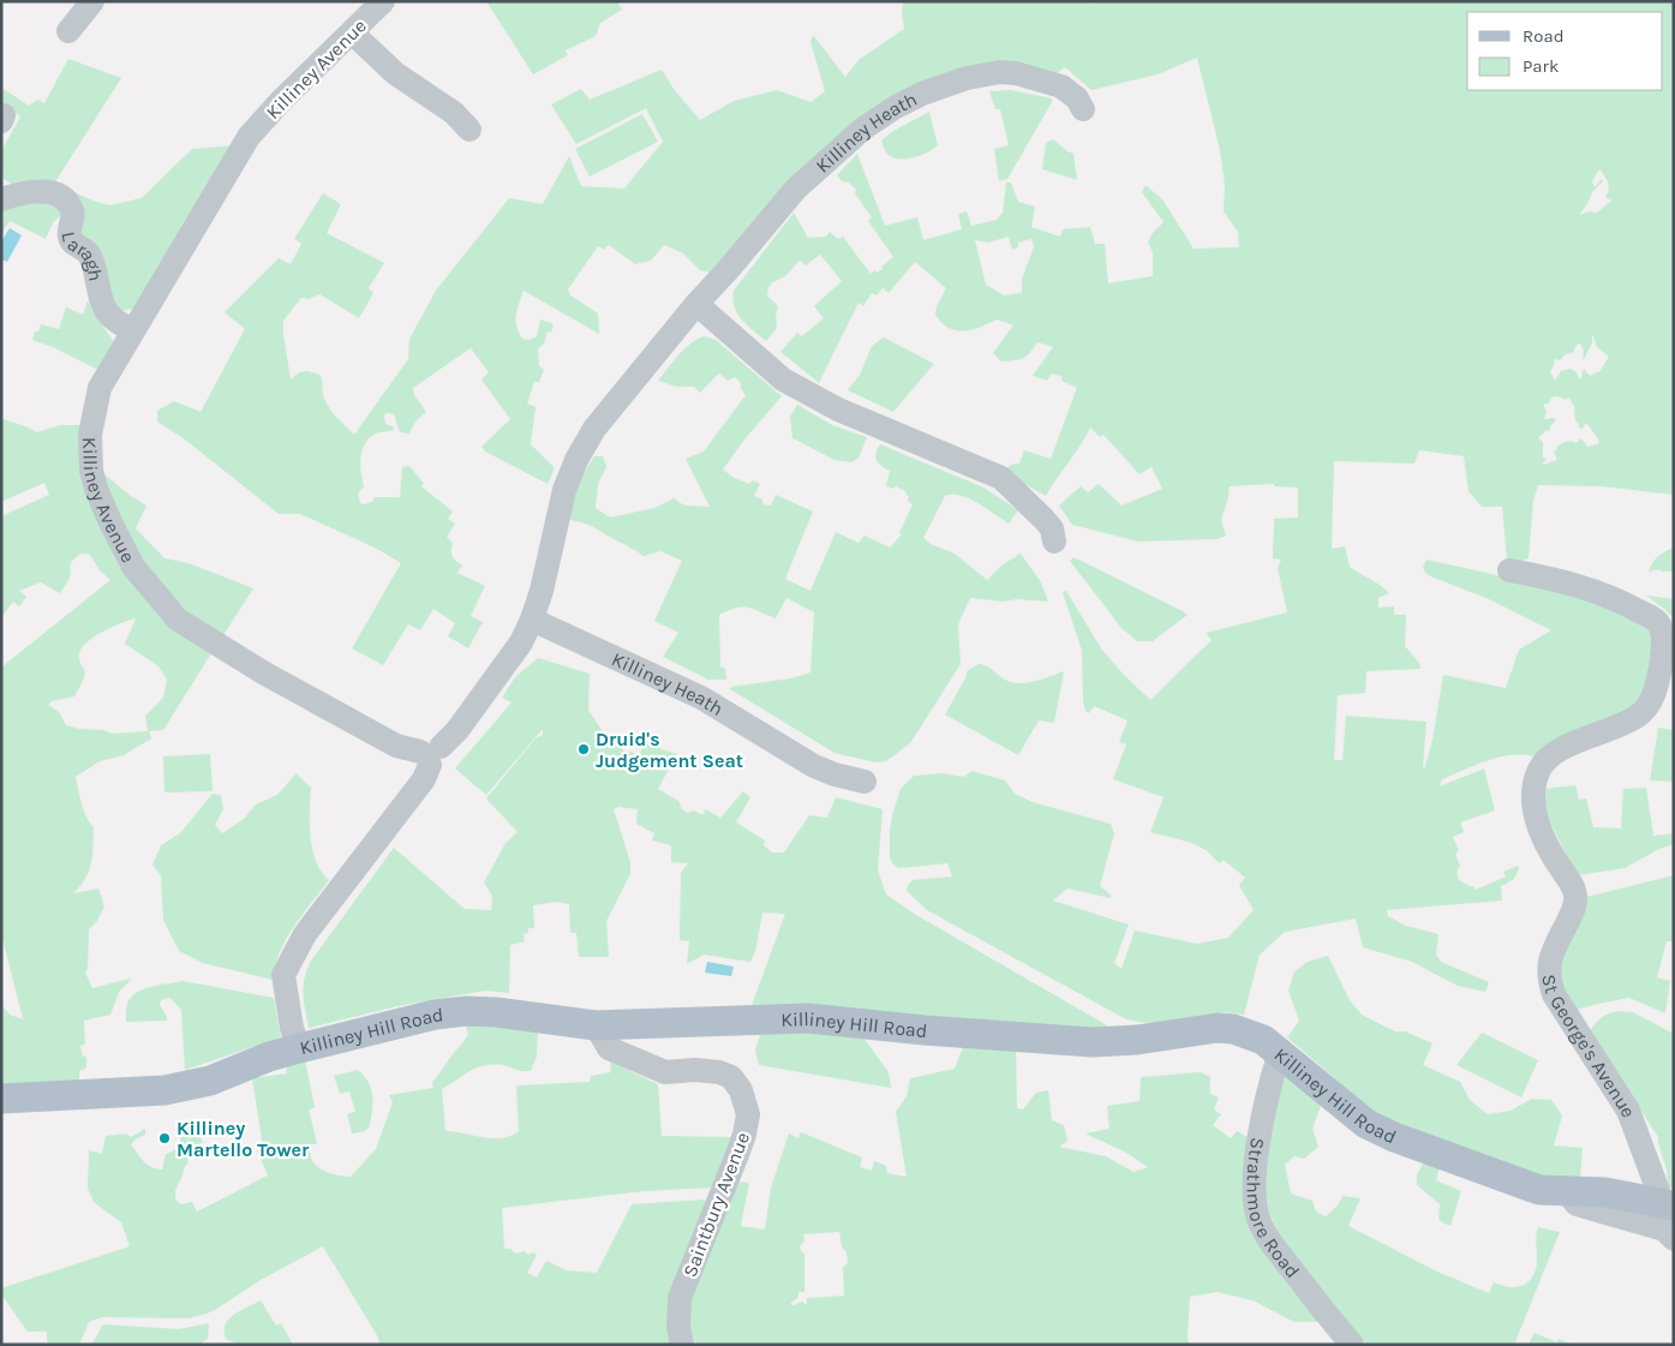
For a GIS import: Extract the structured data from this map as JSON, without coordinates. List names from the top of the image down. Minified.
{"streets":{"main road":["Killiney Hill Road"],"street":["Killiney Avenue","Killiney Heath","Laragh","St George's Avenue","Saintbury Avenue","Strathmore Road"]},"crossings":[["Killiney Avenue","Killiney Heath"],["Killiney Avenue","Laragh"],["Killiney Heath","Killiney Hill Road"],["Killiney Hill Road","St George's Avenue"],["Killiney Hill Road","Saintbury Avenue"],["Killiney Hill Road","Strathmore Road"]],"places":["Druid's Judgement Seat","Killiney Martello Tower"],"legend":["Road","Park"]}
